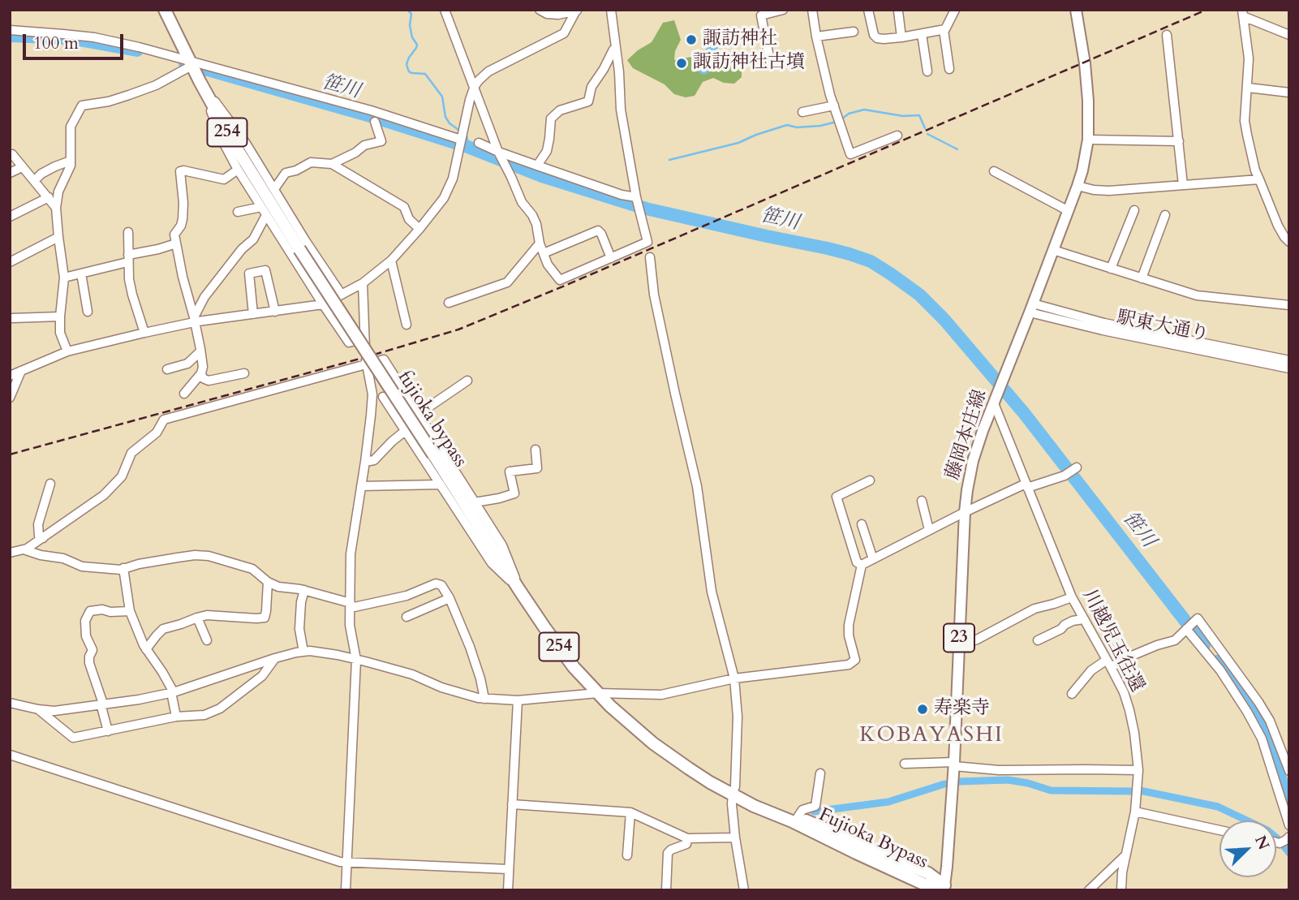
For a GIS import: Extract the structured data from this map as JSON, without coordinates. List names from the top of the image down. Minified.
{"streets":{"highway":["254","fujioka bypass","Fujioka Bypass"],"main road":["藤岡本庄線","23"],"street":["駅東大通り","川越児玉往還"]},"crossings":[["駅東大通り","藤岡本庄線"],["fujioka bypass","Fujioka Bypass"],["藤岡本庄線","川越児玉往還"],["藤岡本庄線","Fujioka Bypass"]],"districts":["KOBAYASHI"],"water":["笹川"],"places":["諏訪神社","諏訪神社古墳","寿楽寺"],"scale_bar":"100 m","north":"top right"}
